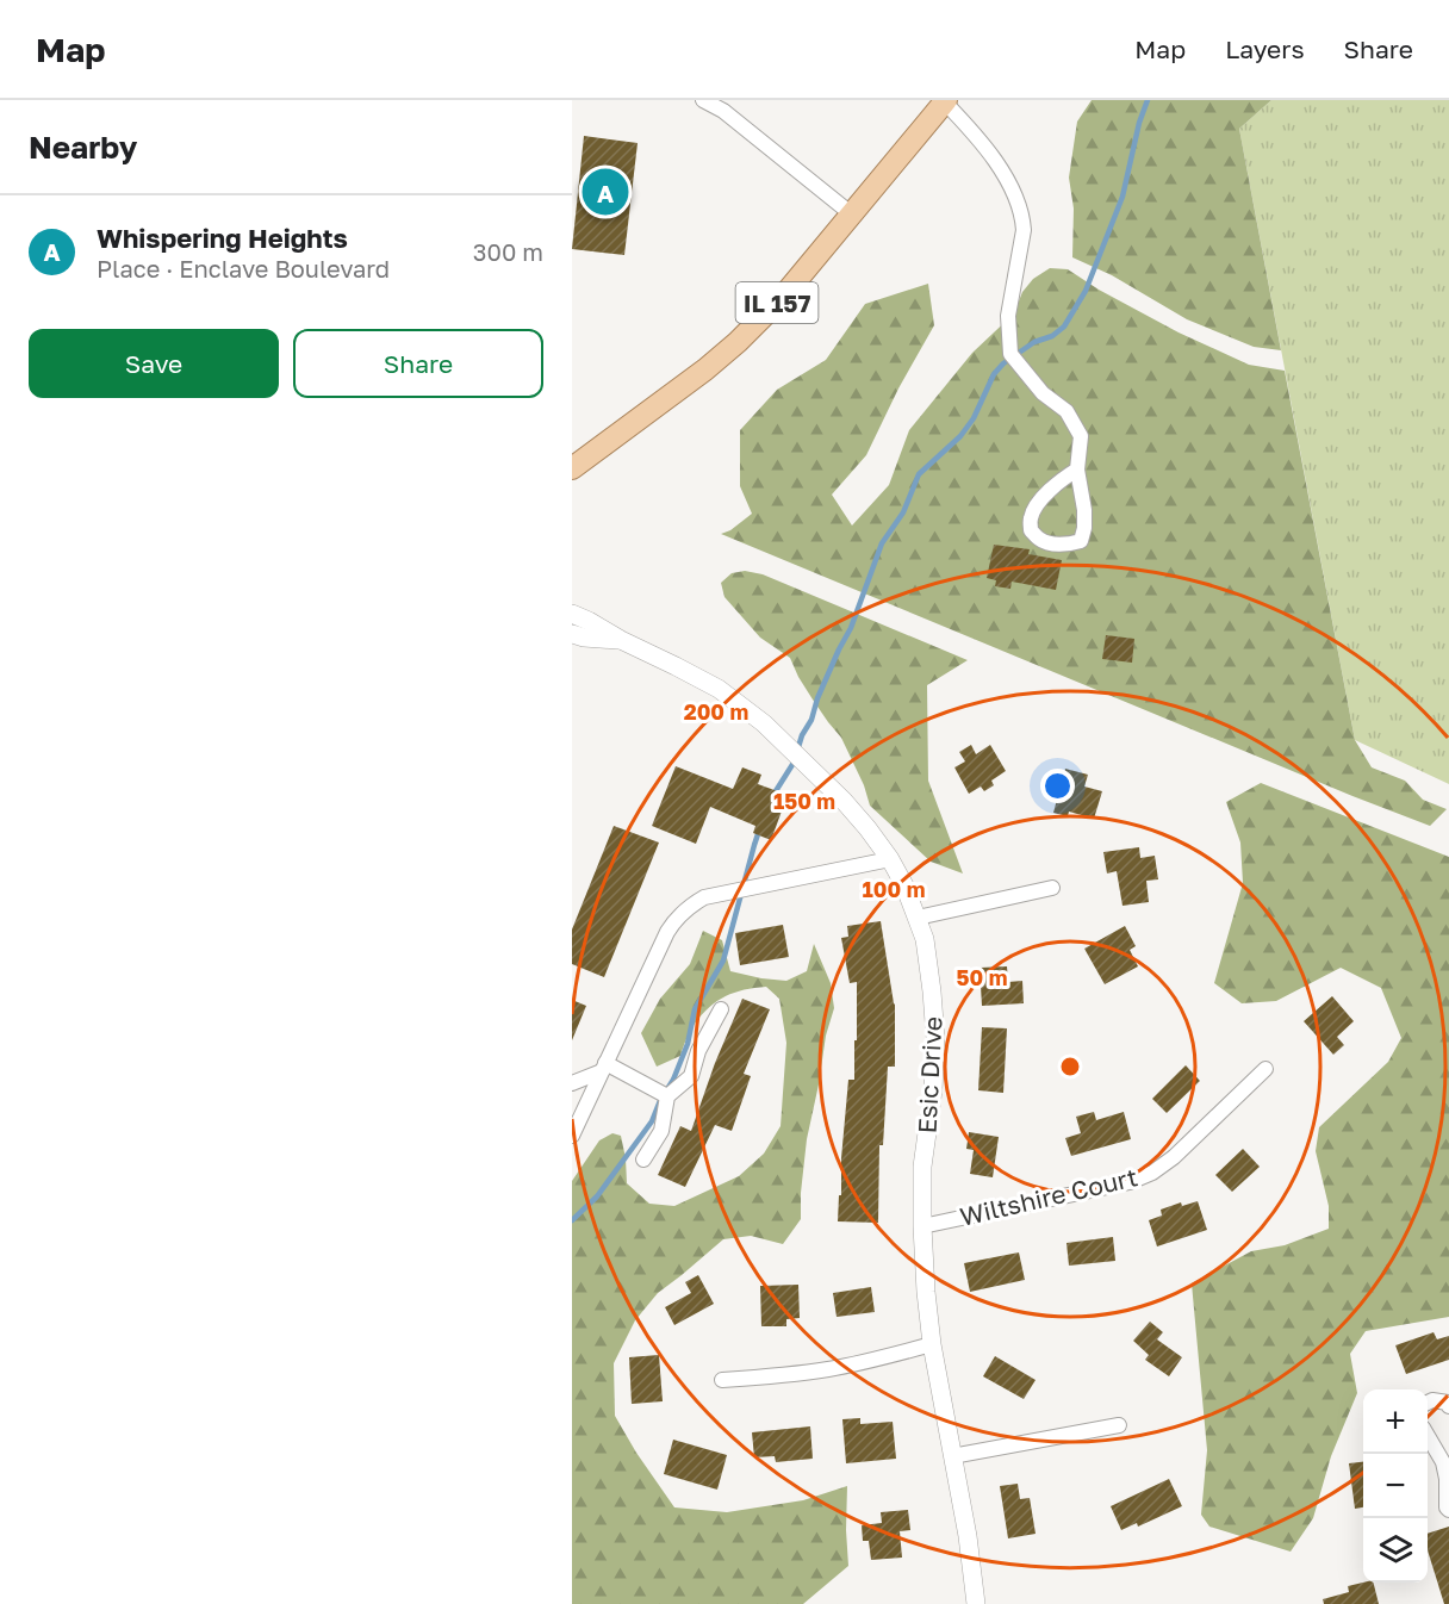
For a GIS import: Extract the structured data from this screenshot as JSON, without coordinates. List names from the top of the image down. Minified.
{"streets":{"main road":["IL 157"],"street":["Esic Drive","Wiltshire Court"]},"crossings":[["Esic Drive","Wiltshire Court"]],"page":{"header":"Map","nav":["Map","Layers","Share"],"heading":"Nearby","pins":"A","list":[{"mark":"A","name":"Whispering Heights","note":"Place · Enclave Boulevard","value":"300 m"}],"buttons":["Save","Share"],"map_buttons":["+","−"]},"rings":["200 m","150 m","100 m","50 m"]}
